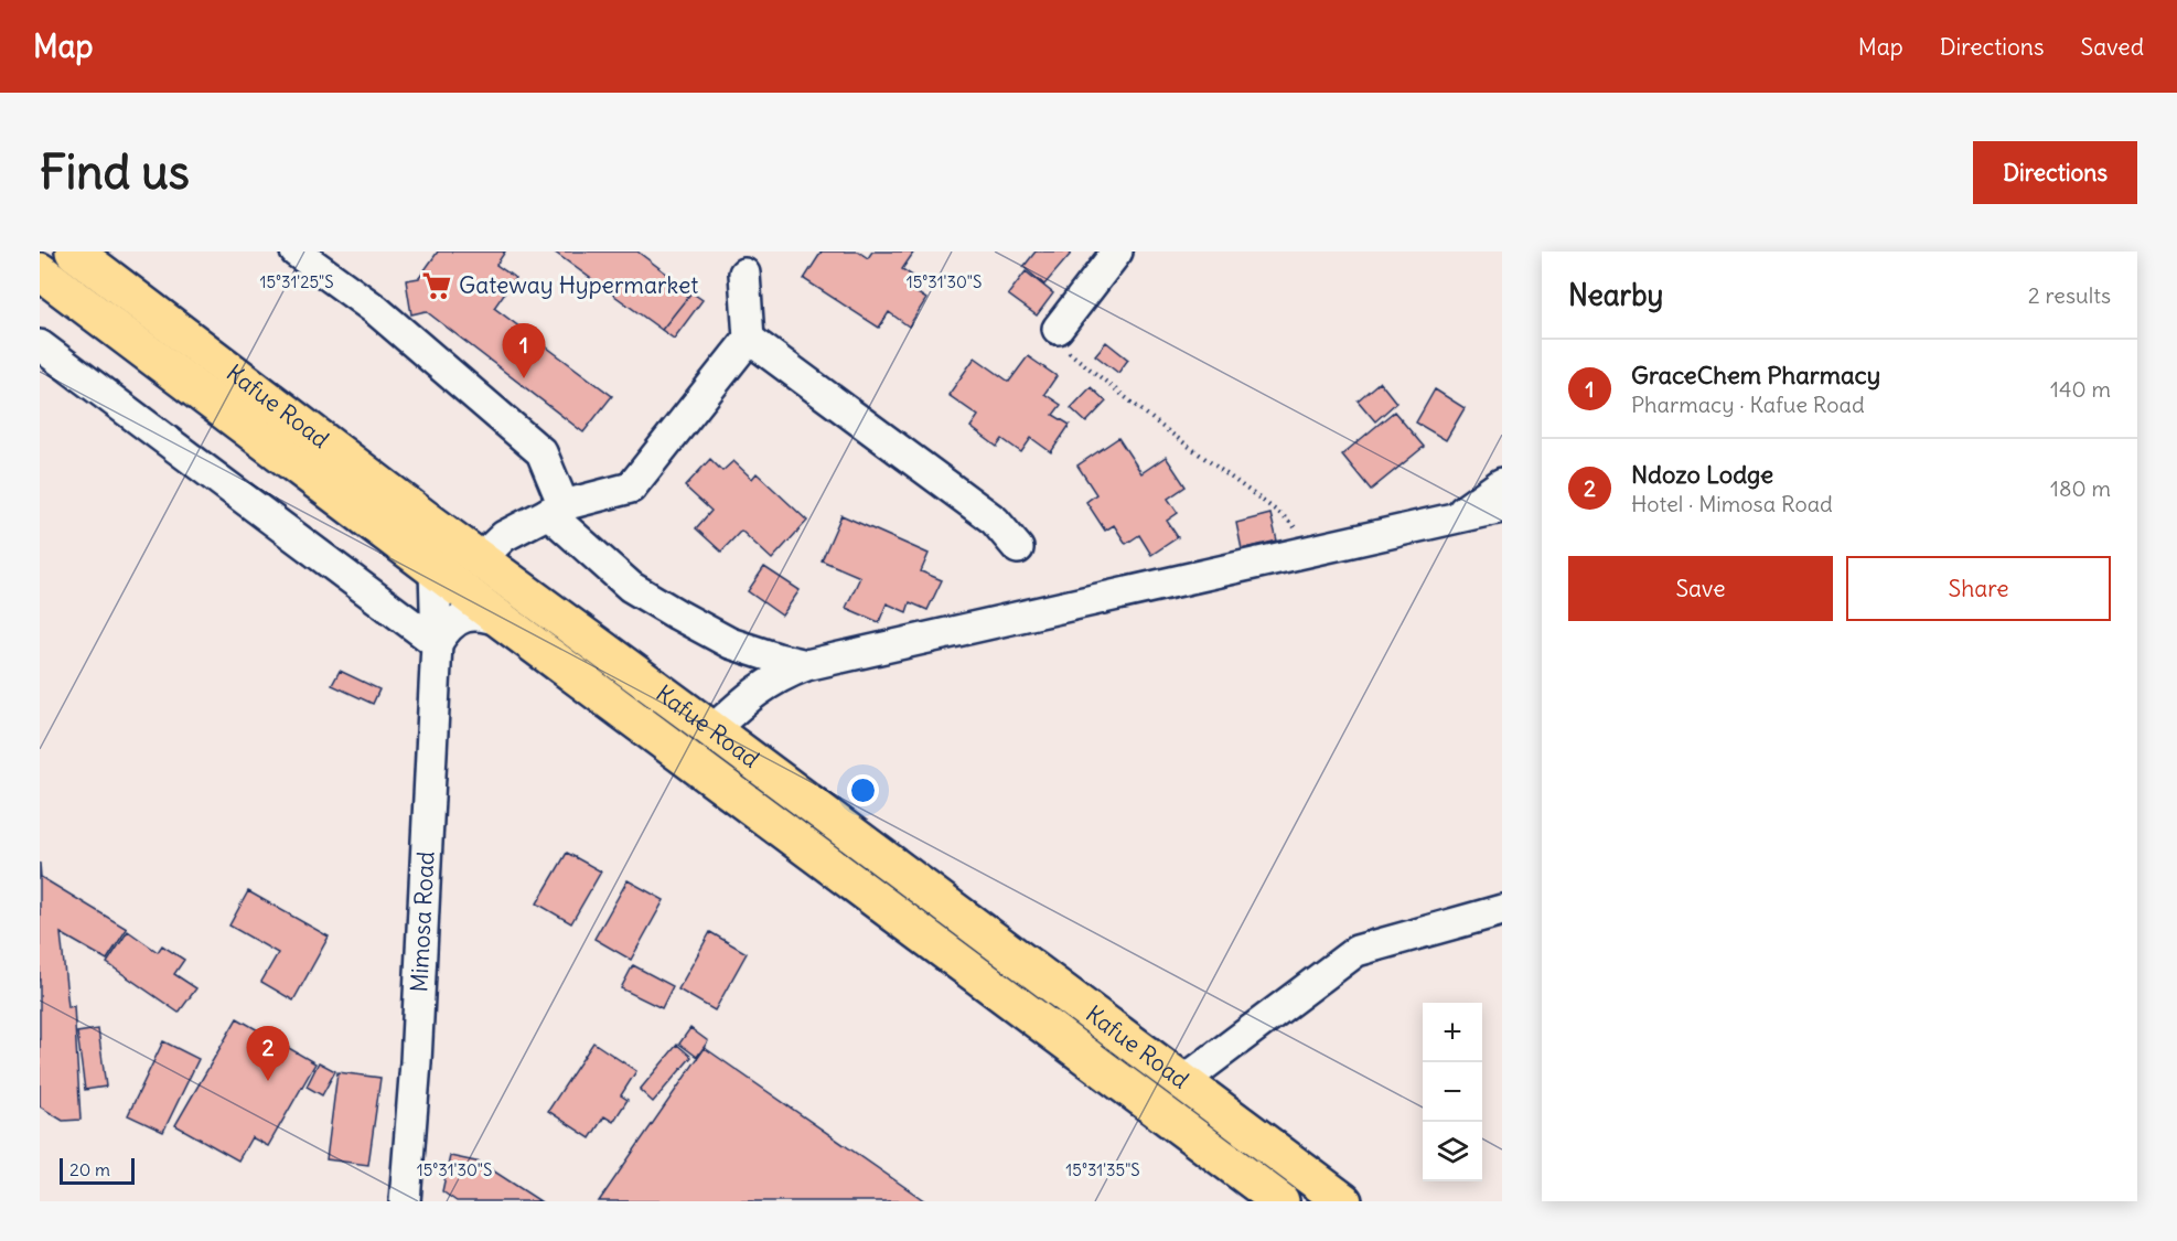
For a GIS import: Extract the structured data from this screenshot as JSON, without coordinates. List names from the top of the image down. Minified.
{"streets":{"highway":["Kafue Road"],"street":["Mimosa Road"]},"crossings":[["Kafue Road","Mimosa Road"]],"places":{"supermarket":["Gateway Hypermarket"]},"scale_bar":"20 m","page":{"header":"Map","nav":["Map","Directions","Saved"],"buttons":["Directions",["Save","Share"]],"title":"Find us","heading":["Nearby","2 results"],"pins":["1","2"],"list":[{"mark":"1","name":"GraceChem Pharmacy","note":"Pharmacy · Kafue Road","value":"140 m"},{"mark":"2","name":"Ndozo Lodge","note":"Hotel · Mimosa Road","value":"180 m"}],"map_buttons":["+","−"],"scale":"20 m"},"coordinates":["15°31'25\"S","15°31'30\"S","15°31'35\"S"]}
